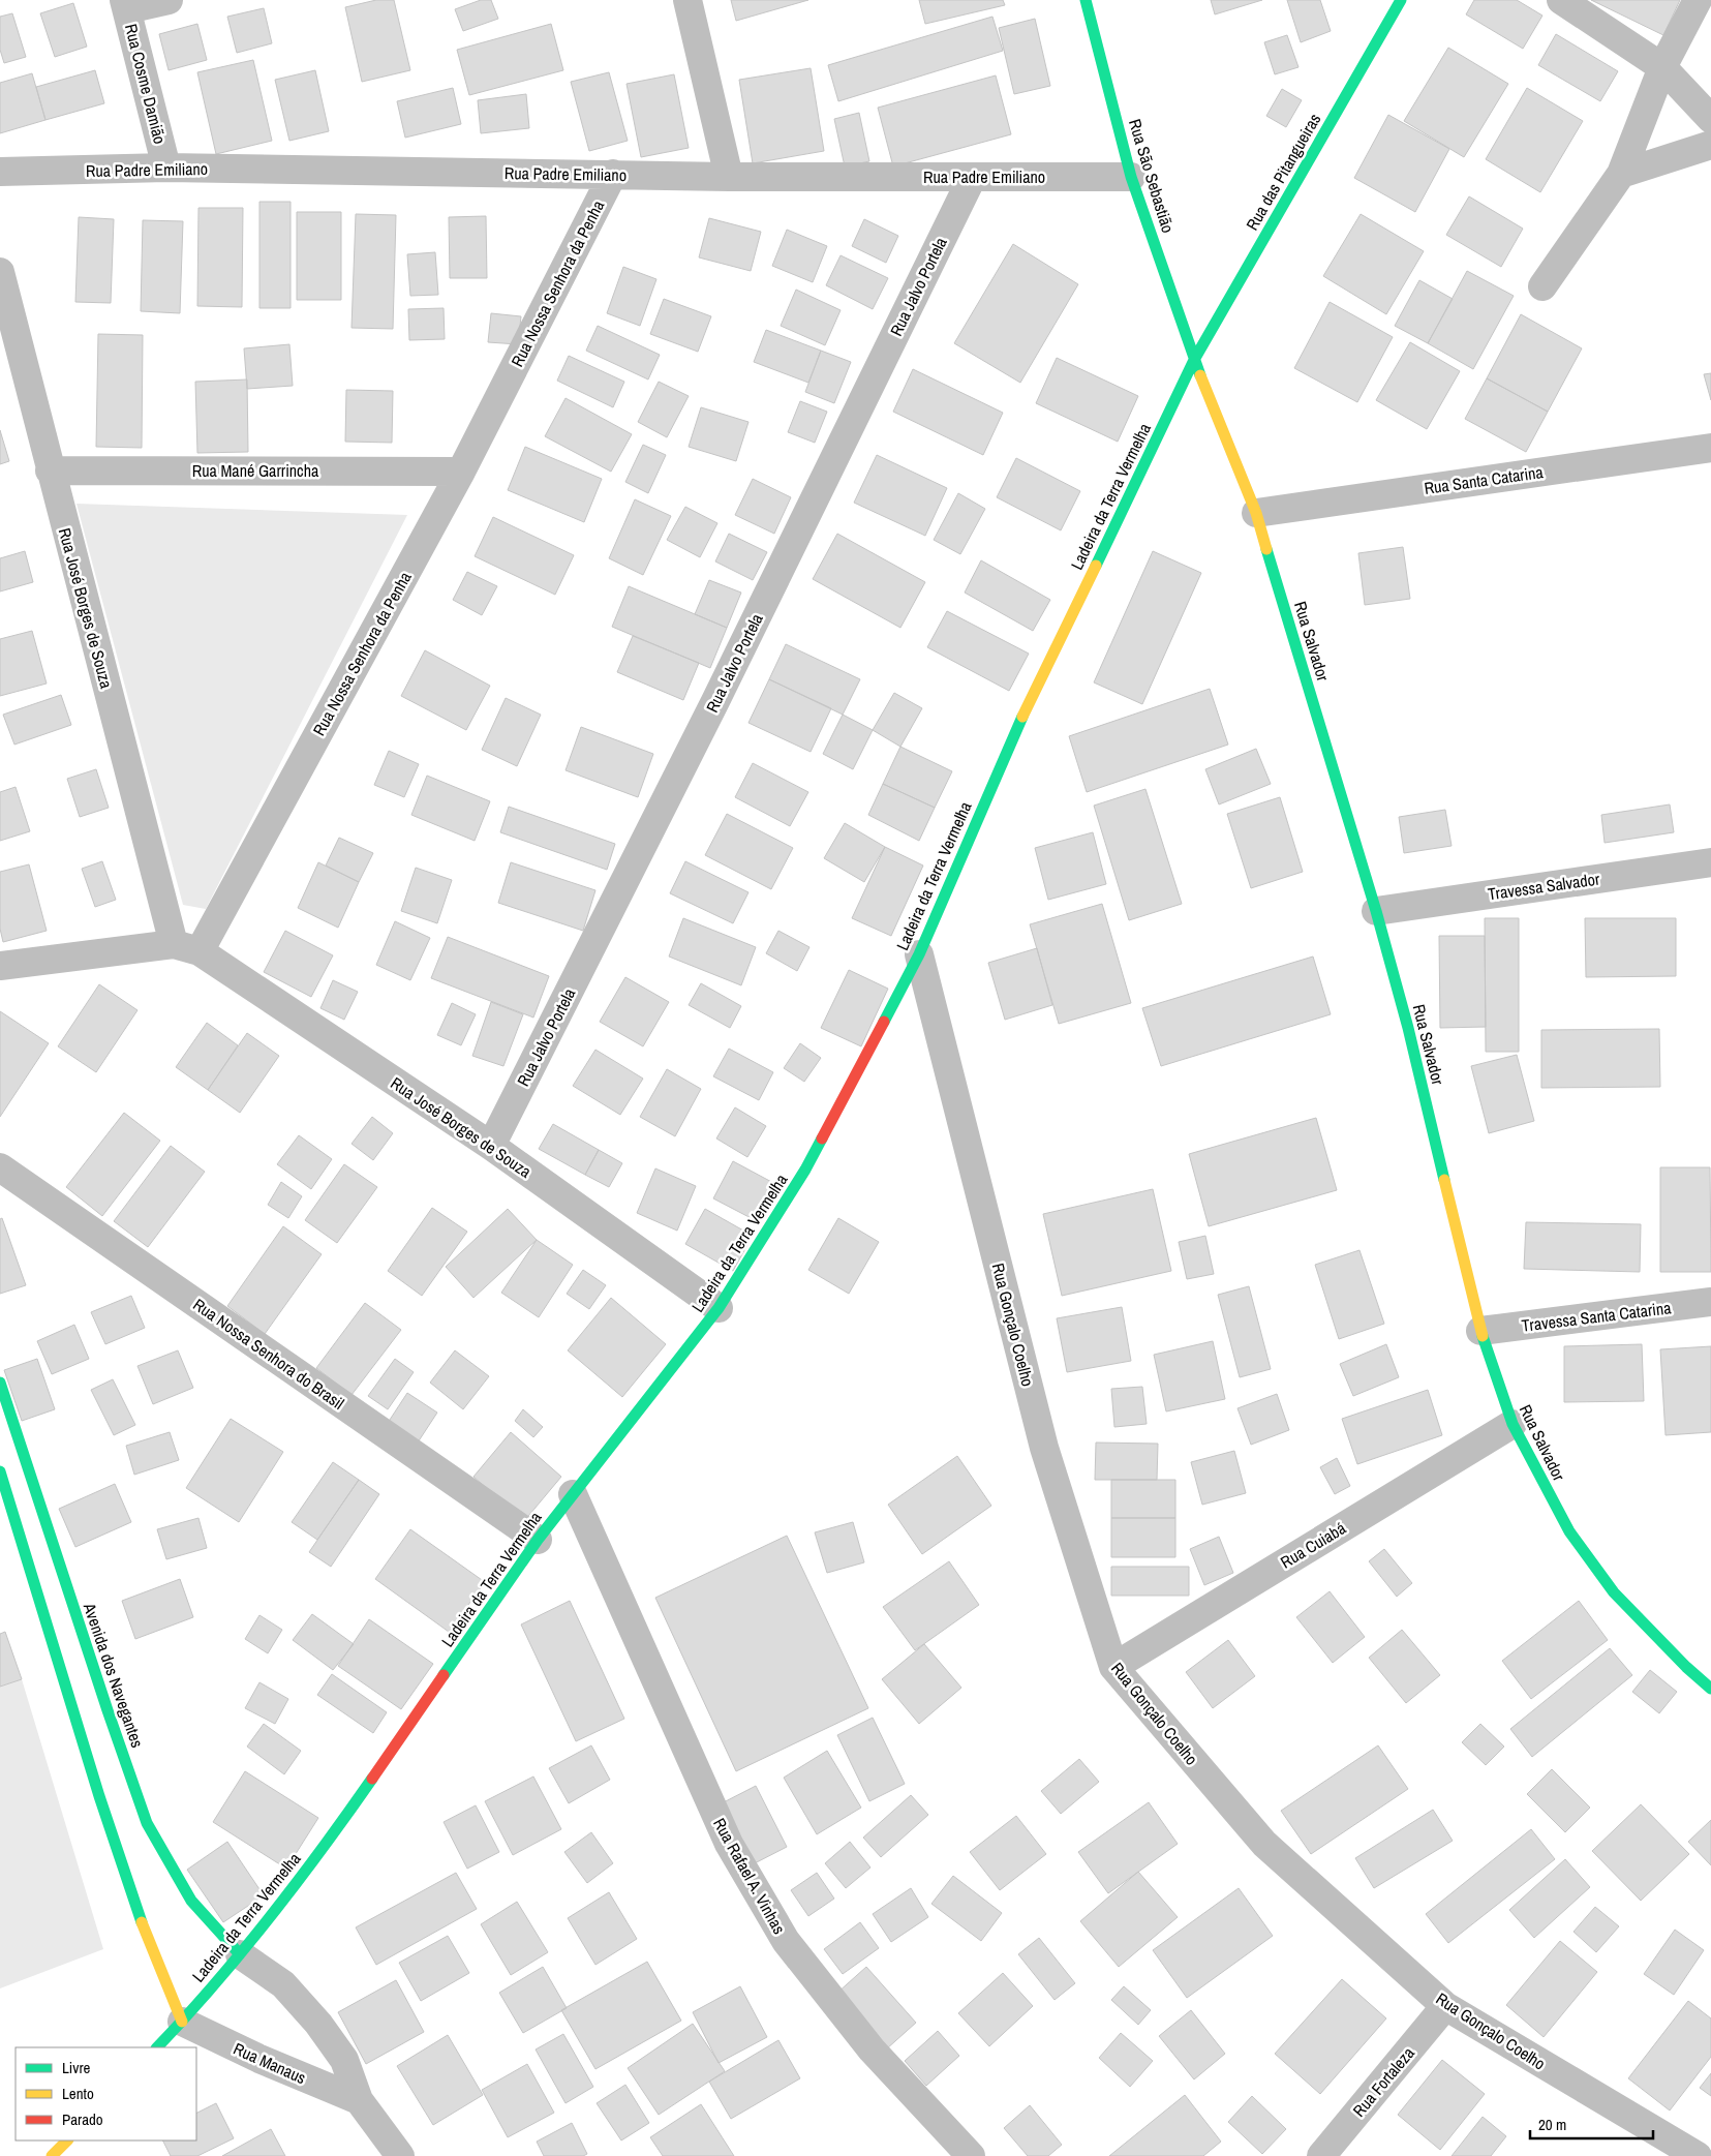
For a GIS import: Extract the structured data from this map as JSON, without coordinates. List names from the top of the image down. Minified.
{"streets":{"main road":["Rua das Pitangueiras","Rua São Sebastião","Ladeira da Terra Vermelha","Rua Salvador","Avenida dos Navegantes"],"street":["Rua Cosme Damião","Rua Padre Emiliano","Rua Nossa Senhora da Penha","Rua Jalvo Portela","Rua Mané Garrincha","Rua Santa Catarina","Rua José Borges de Souza","Travessa Salvador","Travessa Santa Catarina","Rua Gonçalo Coelho","Rua Nossa Senhora do Brasil","Rua Cuiabá","Rua Rafael A. Vinhas","Rua Manaus","Rua Fortaleza"]},"crossings":[["Rua Cosme Damião","Rua Padre Emiliano"],["Rua Padre Emiliano","Rua São Sebastião"],["Rua Padre Emiliano","Rua Nossa Senhora da Penha"],["Rua Padre Emiliano","Rua Jalvo Portela"],["Rua das Pitangueiras","Rua São Sebastião"],["Rua das Pitangueiras","Ladeira da Terra Vermelha"],["Rua das Pitangueiras","Rua Salvador"],["Rua São Sebastião","Ladeira da Terra Vermelha"],["Rua São Sebastião","Rua Salvador"],["Rua Nossa Senhora da Penha","Rua Mané Garrincha"],["Rua Nossa Senhora da Penha","Rua José Borges de Souza"],["Rua Jalvo Portela","Rua José Borges de Souza"],["Rua Mané Garrincha","Rua José Borges de Souza"],["Rua Santa Catarina","Rua Salvador"],["Ladeira da Terra Vermelha","Rua José Borges de Souza"],["Ladeira da Terra Vermelha","Rua Salvador"],["Ladeira da Terra Vermelha","Rua Gonçalo Coelho"],["Ladeira da Terra Vermelha","Rua Nossa Senhora do Brasil"],["Ladeira da Terra Vermelha","Avenida dos Navegantes"],["Ladeira da Terra Vermelha","Rua Rafael A. Vinhas"],["Ladeira da Terra Vermelha","Rua Manaus"],["Rua Salvador","Travessa Salvador"],["Rua Salvador","Travessa Santa Catarina"],["Rua Salvador","Rua Cuiabá"],["Rua Gonçalo Coelho","Rua Cuiabá"],["Rua Gonçalo Coelho","Rua Fortaleza"]],"legend":["Livre","Lento","Parado"],"scale_bar":"20 m"}
